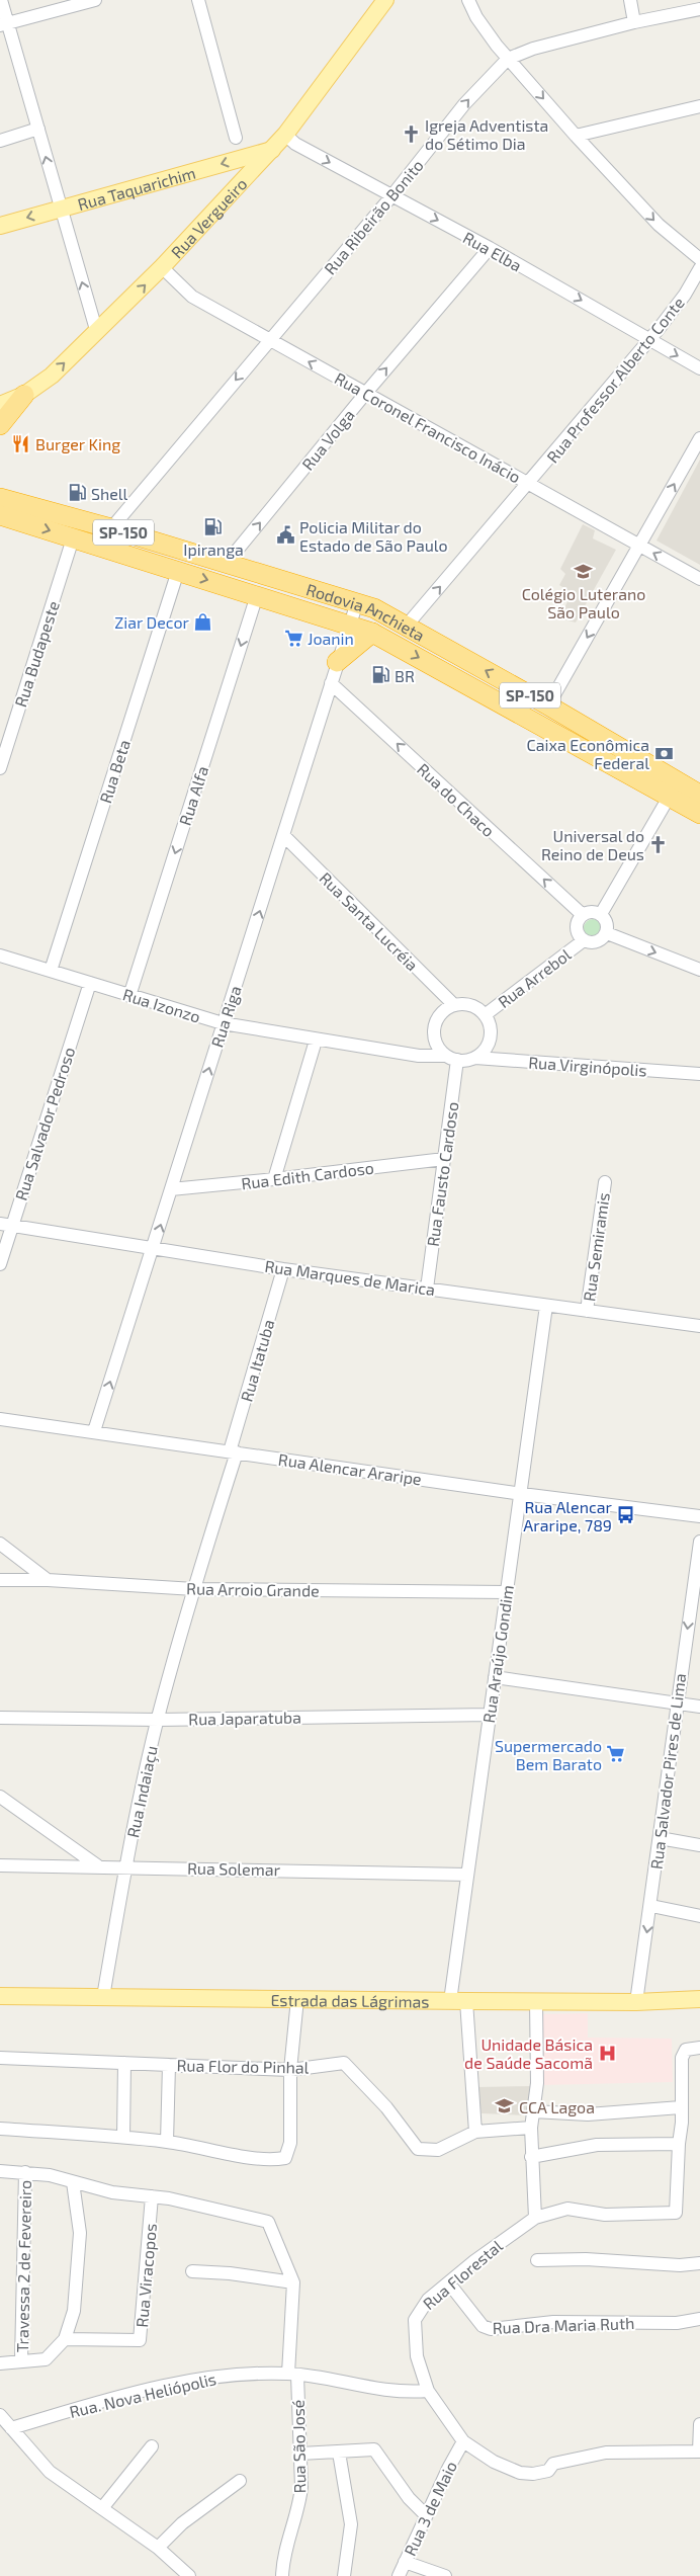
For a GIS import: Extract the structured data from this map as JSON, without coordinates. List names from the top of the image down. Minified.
{"streets":{"highway":["SP-150","Rodovia Anchieta"],"main road":["Rua Taquarichim","Rua Vergueiro","Estrada das Lágrimas"],"street":["Rua Ribeirão Bonito","Rua Elba","Rua Professor Alberto Conte","Rua Coronel Francisco Inácio","Rua Volga","Rua Budapeste","Rua Beta","Rua Alfa","Rua do Chaco","Rua Santa Lucréia","Rua Arrebol","Rua Izonzo","Rua Riga","Rua Virginópolis","Rua Salvador Pedroso","Rua Fausto Cardoso","Rua Edith Cardoso","Rua Semiramis","Rua Marques de Marica","Rua Itatuba","Rua Alencar Araripe","Rua Arroio Grande","Rua Araújo Gondim","Rua Japaratuba","Rua Salvador Pires de Lima","Rua Indaiaçu","Rua Solemar","Rua Flor do Pinhal","Travessa 2 de Fevereiro","Rua Florestal","Rua Viracopos","Rua Dra Maria Ruth","Rua. Nova Heliópolis","Rua São José","Rua 3 de Maio"]},"crossings":[["Rua Taquarichim","Rua Vergueiro"],["Rua Ribeirão Bonito","Rua Elba"],["Rua Ribeirão Bonito","Rua Coronel Francisco Inácio"],["Rua Ribeirão Bonito","Rodovia Anchieta"],["Rua Vergueiro","Rua Elba"],["Rua Vergueiro","Rua Coronel Francisco Inácio"],["Rua Elba","Rua Professor Alberto Conte"],["Rua Elba","Rua Volga"],["Rua Professor Alberto Conte","Rua Coronel Francisco Inácio"],["Rua Professor Alberto Conte","Rodovia Anchieta"],["Rua Coronel Francisco Inácio","Rua Volga"],["Rua Volga","Rodovia Anchieta"],["Rodovia Anchieta","Rua Budapeste"],["Rodovia Anchieta","Rua Beta"],["Rodovia Anchieta","Rua Alfa"],["Rodovia Anchieta","Rua Riga"],["Rua Beta","Rua Izonzo"],["Rua Alfa","Rua Izonzo"],["Rua do Chaco","Rua Arrebol"],["Rua do Chaco","Rua Riga"],["Rua Santa Lucréia","Rua Arrebol"],["Rua Santa Lucréia","Rua Izonzo"],["Rua Santa Lucréia","Rua Riga"],["Rua Santa Lucréia","Rua Virginópolis"],["Rua Santa Lucréia","Rua Fausto Cardoso"],["Rua Arrebol","Rua Izonzo"],["Rua Arrebol","Rua Virginópolis"],["Rua Arrebol","Rua Fausto Cardoso"],["Rua Izonzo","Rua Riga"],["Rua Izonzo","Rua Virginópolis"],["Rua Izonzo","Rua Salvador Pedroso"],["Rua Izonzo","Rua Fausto Cardoso"],["Rua Riga","Rua Edith Cardoso"],["Rua Riga","Rua Marques de Marica"],["Rua Riga","Rua Alencar Araripe"],["Rua Virginópolis","Rua Fausto Cardoso"],["Rua Salvador Pedroso","Rua Marques de Marica"],["Rua Fausto Cardoso","Rua Edith Cardoso"],["Rua Fausto Cardoso","Rua Marques de Marica"],["Rua Semiramis","Rua Marques de Marica"],["Rua Marques de Marica","Rua Itatuba"],["Rua Marques de Marica","Rua Araújo Gondim"],["Rua Itatuba","Rua Alencar Araripe"],["Rua Itatuba","Rua Arroio Grande"],["Rua Itatuba","Rua Indaiaçu"],["Rua Alencar Araripe","Rua Araújo Gondim"],["Rua Arroio Grande","Rua Araújo Gondim"],["Rua Arroio Grande","Rua Indaiaçu"],["Rua Araújo Gondim","Rua Japaratuba"],["Rua Araújo Gondim","Rua Solemar"],["Rua Araújo Gondim","Estrada das Lágrimas"],["Rua Araújo Gondim","Rua Flor do Pinhal"],["Rua Japaratuba","Rua Indaiaçu"],["Rua Salvador Pires de Lima","Estrada das Lágrimas"],["Rua Indaiaçu","Rua Solemar"],["Rua Indaiaçu","Estrada das Lágrimas"],["Rua Florestal","Rua Dra Maria Ruth"],["Rua Florestal","Rua. Nova Heliópolis"],["Rua Florestal","Rua 3 de Maio"],["Rua. Nova Heliópolis","Rua São José"]],"one_way":["Rua Taquarichim","Rua Elba","Rua Professor Alberto Conte","Rua Volga","Rua Alfa","Rua do Chaco","Rua Riga","Rua Salvador Pires de Lima"],"places":{"church":["Igreja Adventista do Sétimo Dia","Universal do Reino de Deus"],"restaurant":["Burger King"],"fuel station":["Shell","Ipiranga","BR"],"public building":["Policia Militar do Estado de São Paulo"],"school or university":["Colégio Luterano São Paulo","CCA Lagoa"],"shop":["Ziar Decor"],"supermarket":["Joanin","Supermercado Bem Barato"],"bank":["Caixa Econômica Federal"],"bus stop":["Rua Alencar Araripe, 789"],"hospital":["Unidade Básica de Saúde Sacomã"]}}
